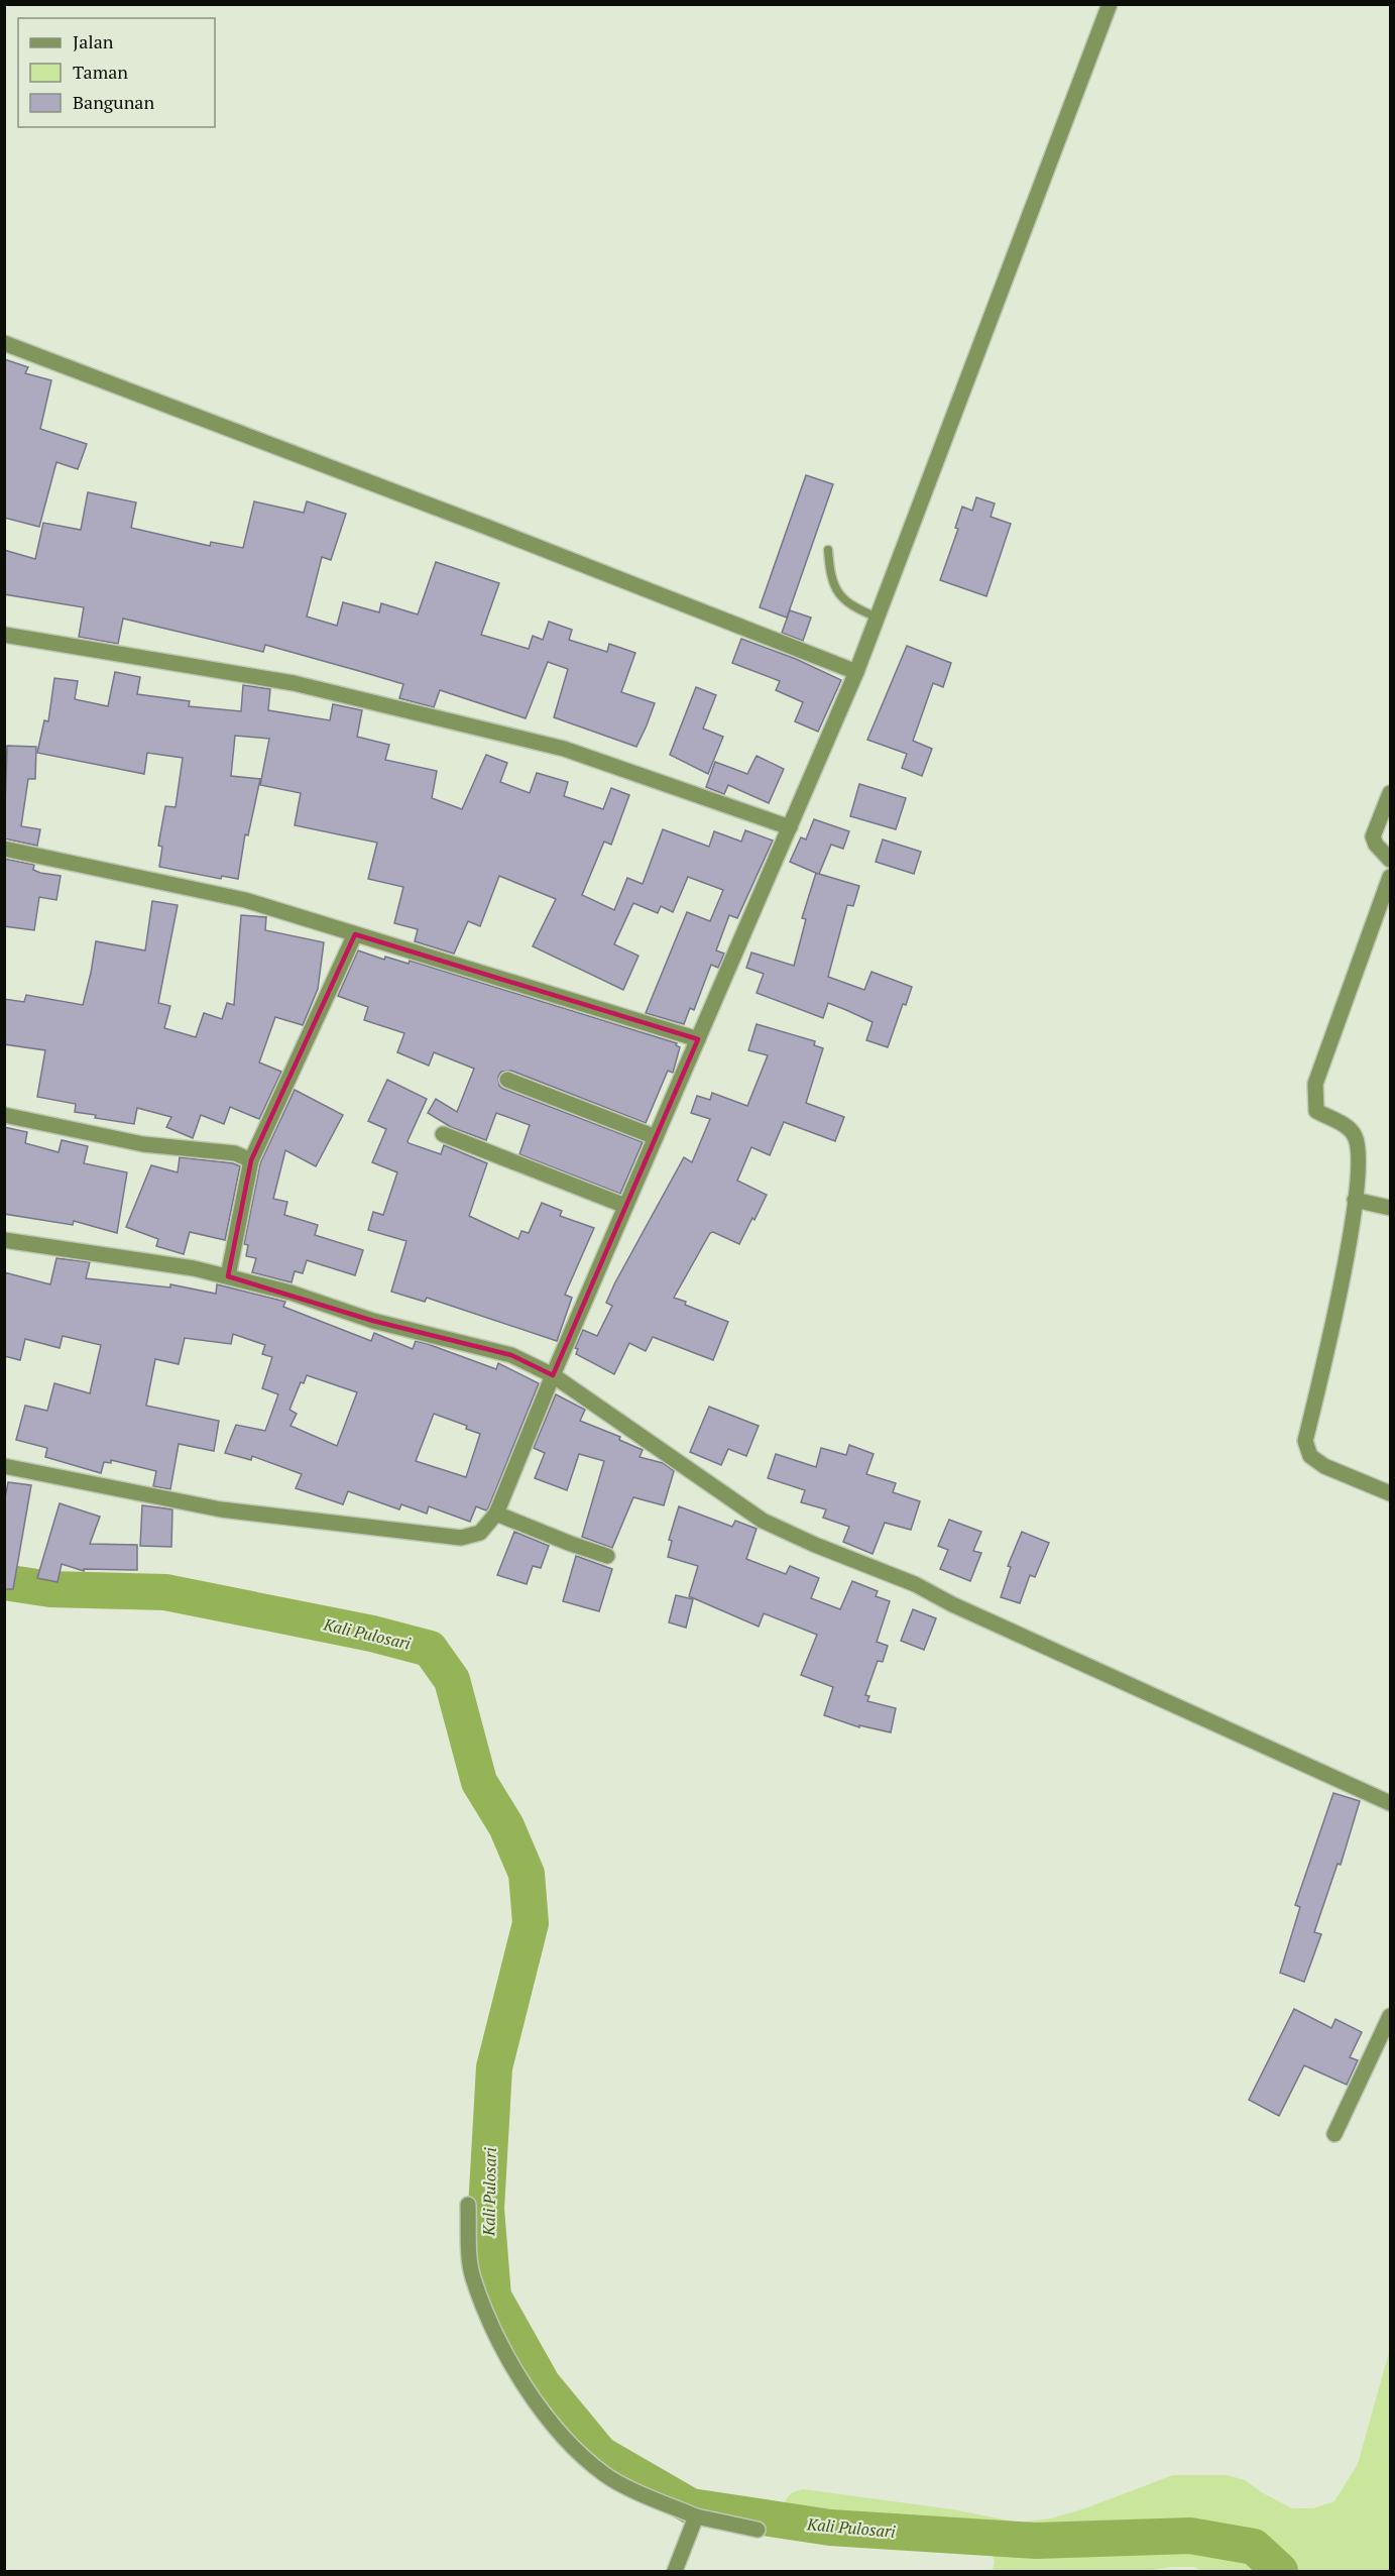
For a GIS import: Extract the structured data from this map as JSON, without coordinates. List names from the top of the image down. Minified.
{"water":["Kali Pulosari"],"legend":["Jalan","Taman","Bangunan"]}
